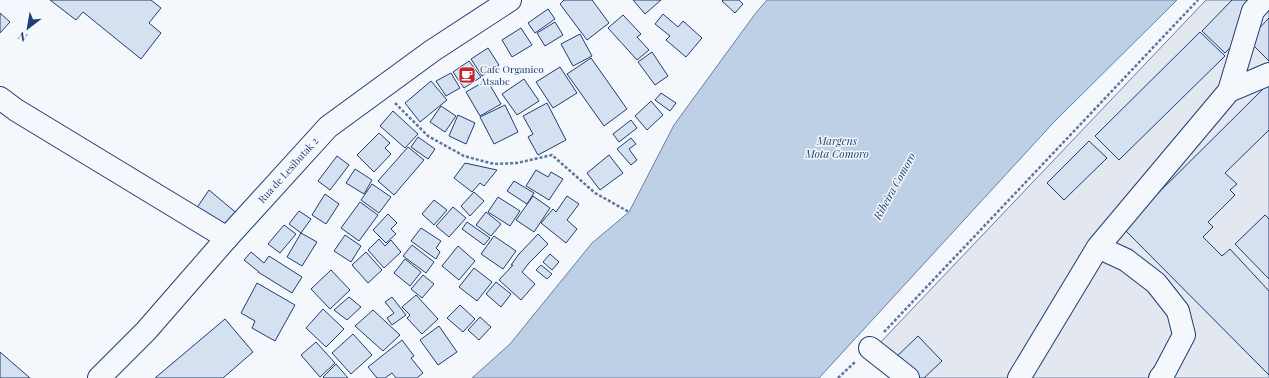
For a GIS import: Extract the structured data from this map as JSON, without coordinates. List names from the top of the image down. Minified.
{"streets":{"main road":["Rua de Lesibutak 2"]},"water":["Margens Mota Comoro","Ribeira Comoro"],"places":{"cafe":["Cafe Organico Atsabe"]},"north":"bottom left"}
